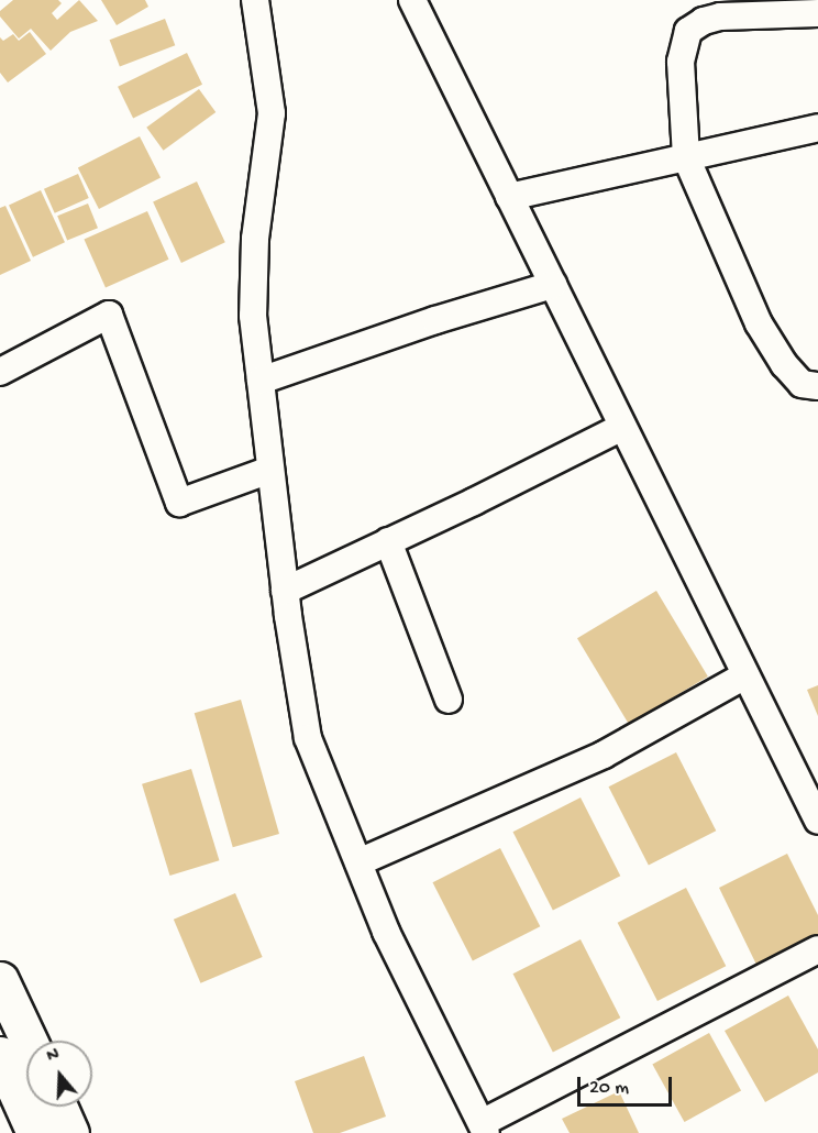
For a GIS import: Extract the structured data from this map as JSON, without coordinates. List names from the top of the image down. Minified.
{"scale_bar":"20 m","north":"top"}
